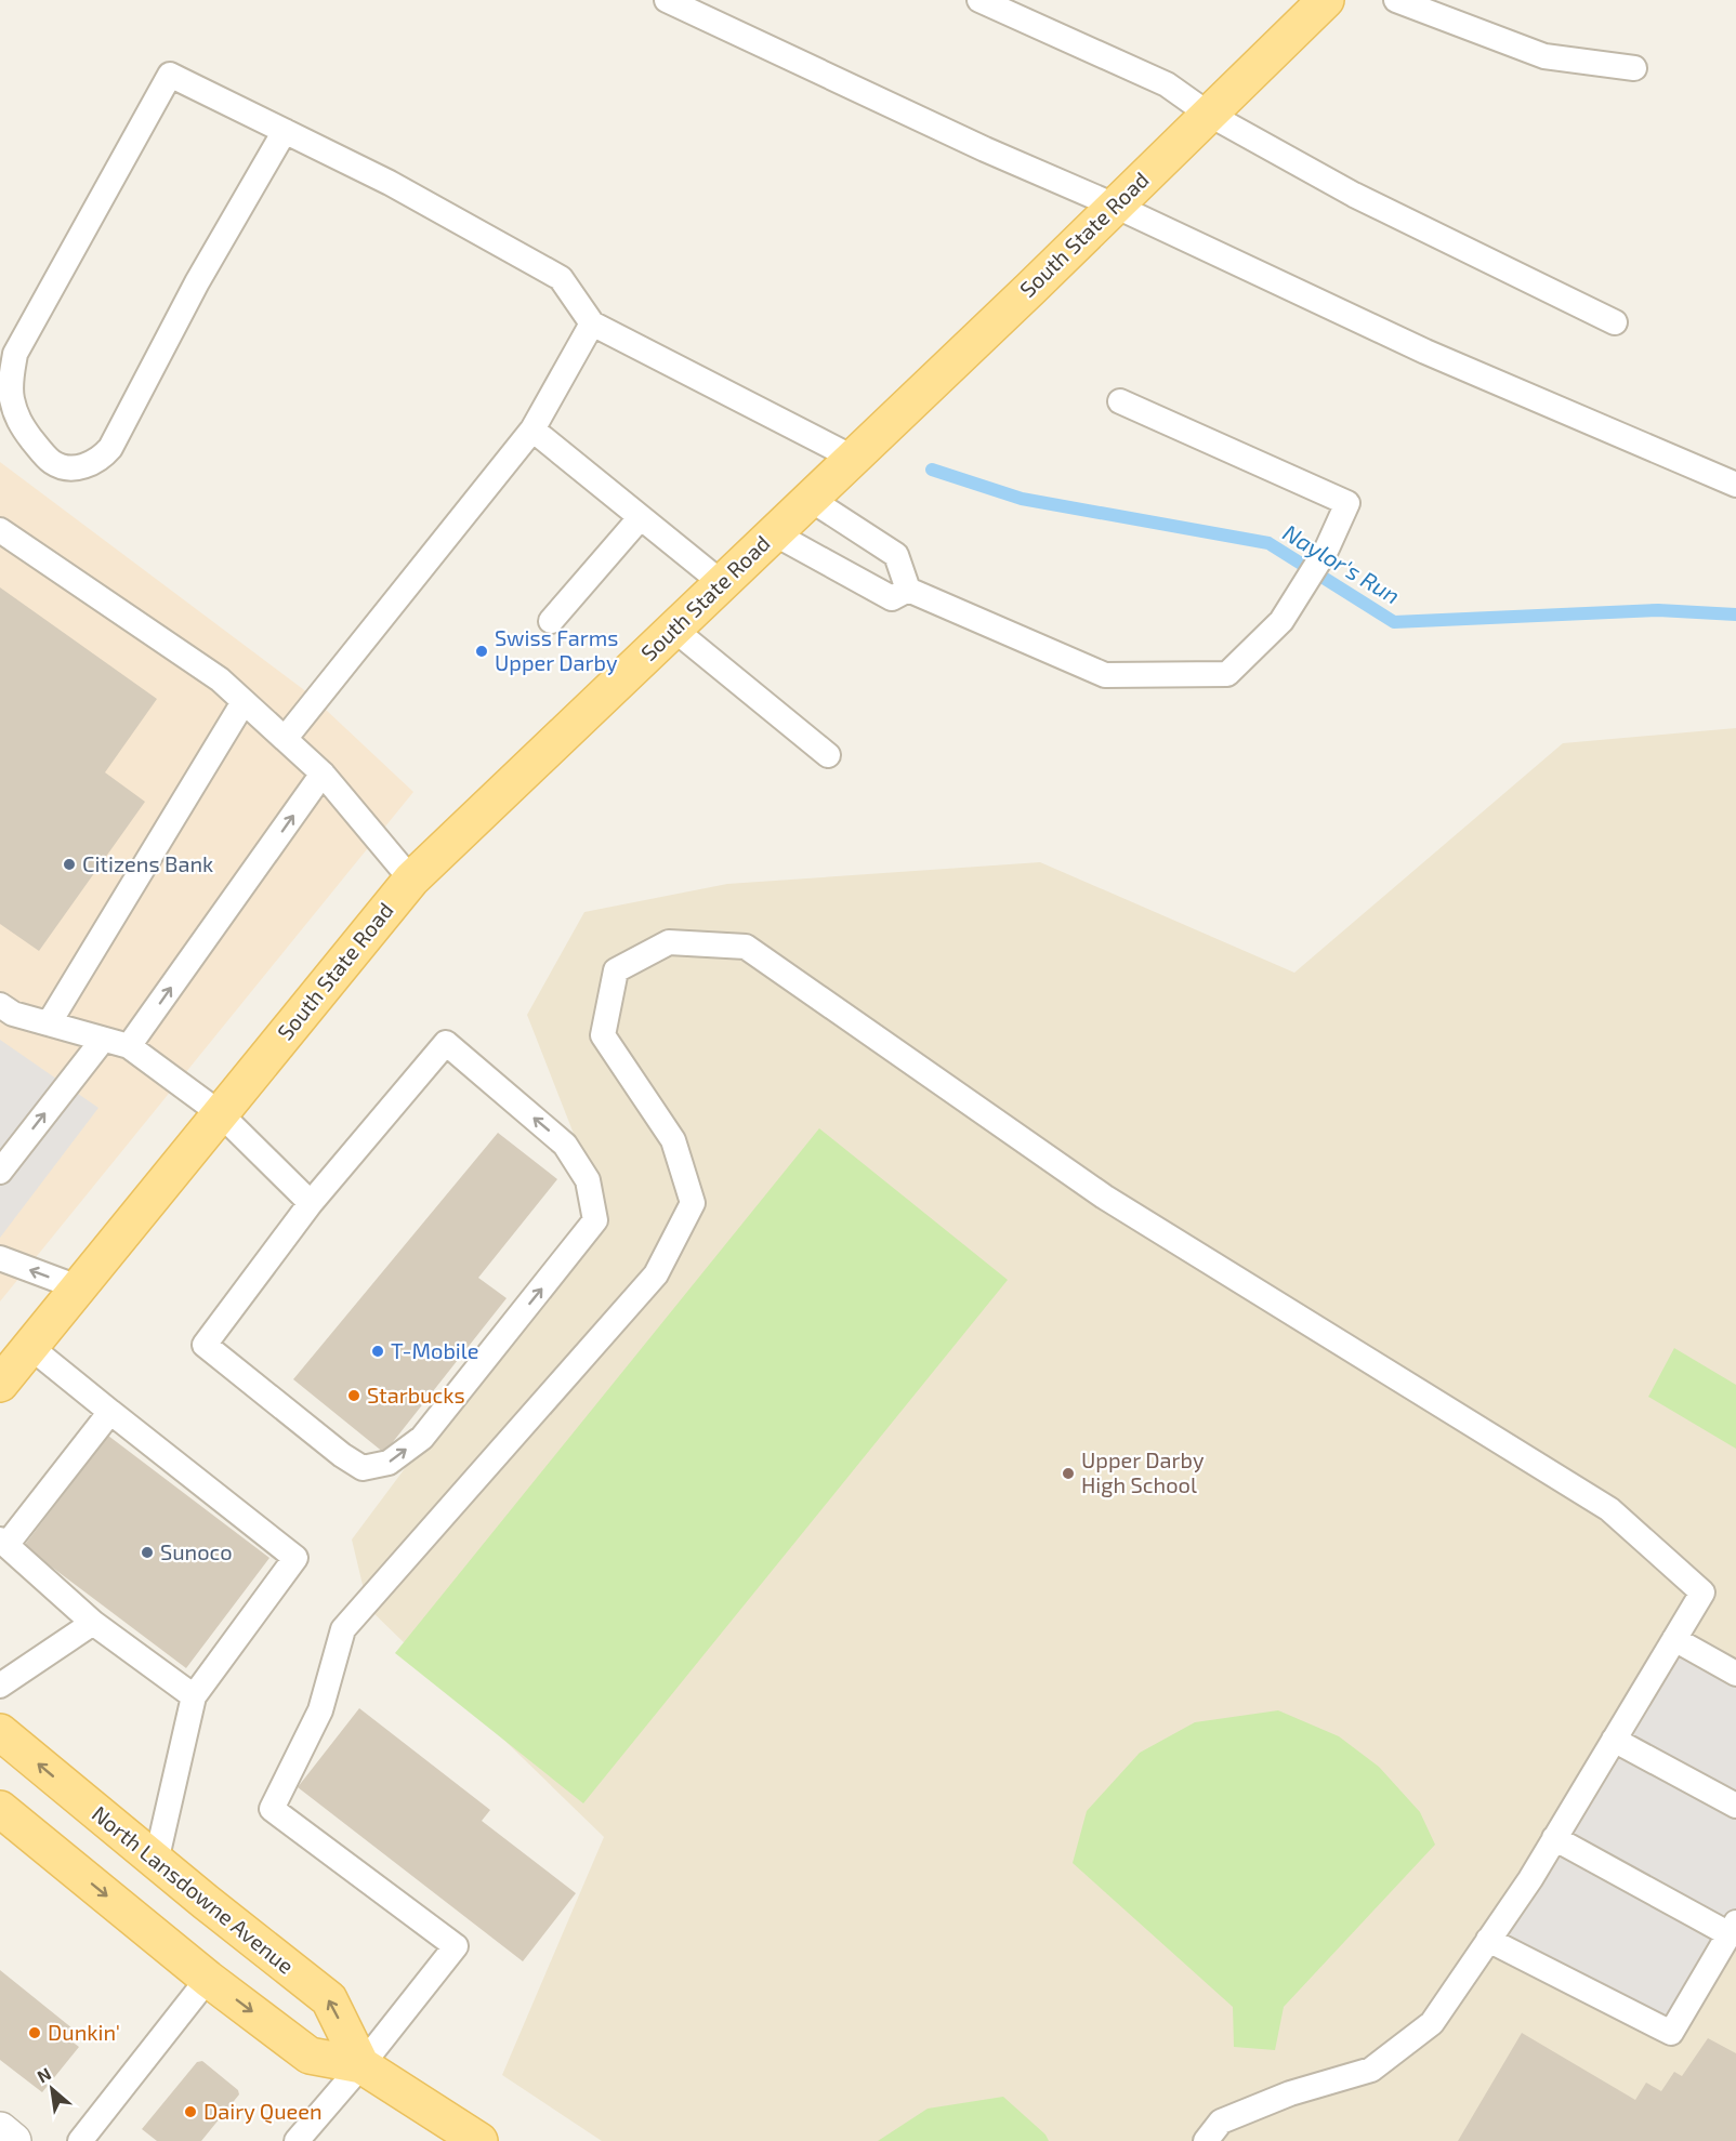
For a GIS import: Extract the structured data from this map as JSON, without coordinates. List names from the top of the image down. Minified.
{"streets":{"main road":["South State Road","North Lansdowne Avenue"]},"water":["Naylor's Run"],"places":["Swiss Farms Upper Darby","Citizens Bank","T-Mobile","Starbucks","Upper Darby High School","Sunoco","Dunkin'","Dairy Queen"],"north":"top left"}
